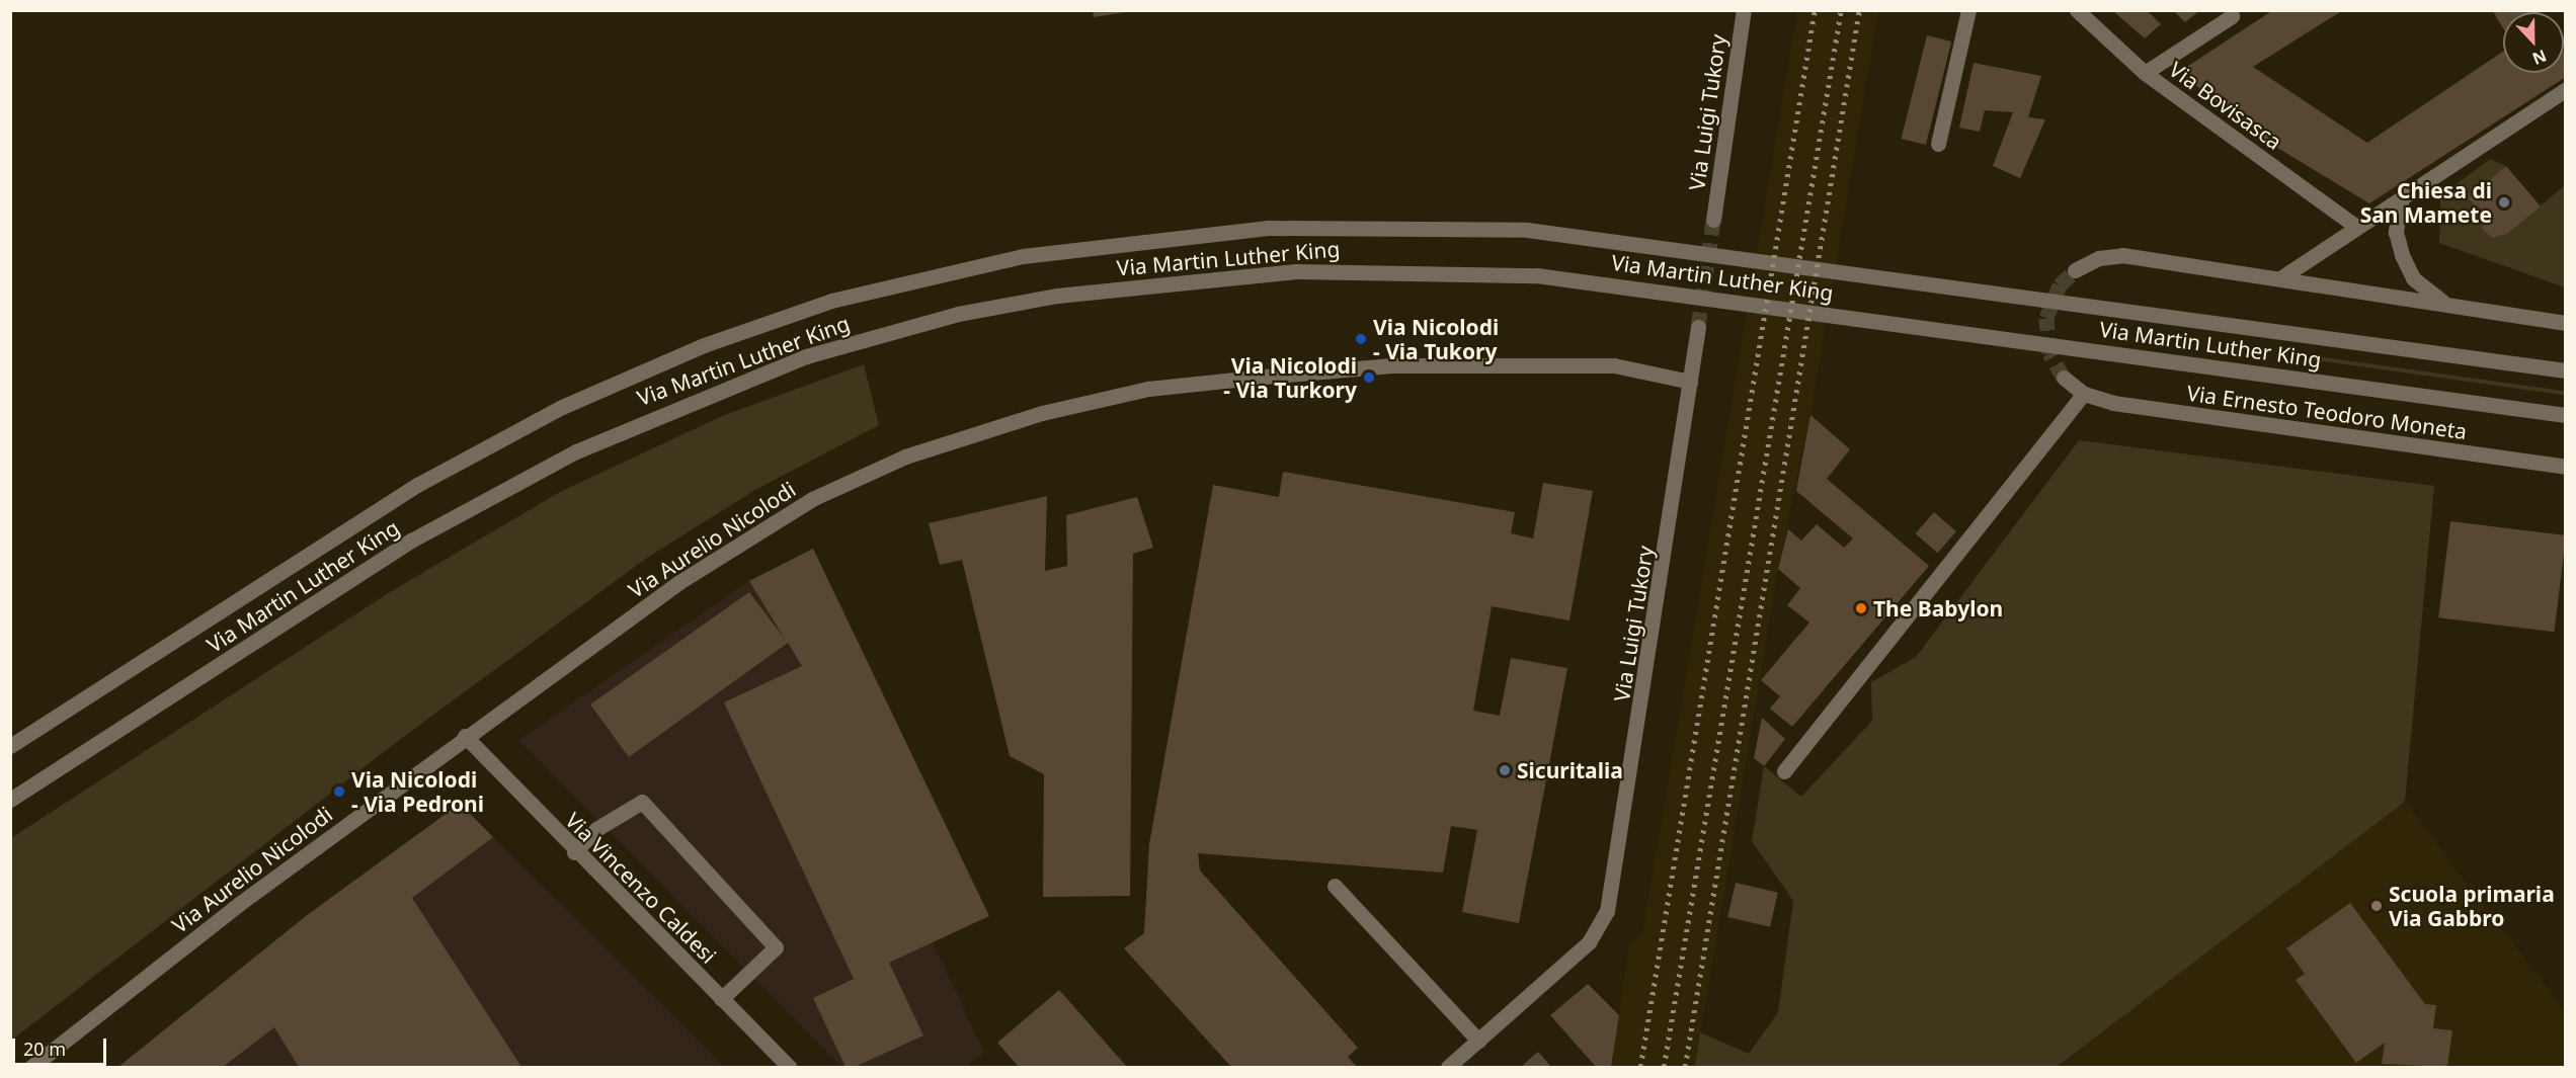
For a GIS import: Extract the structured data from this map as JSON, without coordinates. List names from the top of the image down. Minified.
{"streets":{"street":["Via Bovisasca","Via Luigi Tukory","Via Martin Luther King","Via Ernesto Teodoro Moneta","Via Aurelio Nicolodi","Via Vincenzo Caldesi"]},"crossings":[["Via Luigi Tukory","Via Aurelio Nicolodi"],["Via Aurelio Nicolodi","Via Vincenzo Caldesi"]],"places":["Chiesa di San Mamete","Via Nicolodi - Via Tukory","Via Nicolodi - Via Turkory","The Babylon","Sicuritalia","Via Nicolodi - Via Pedroni","Scuola primaria Via Gabbro"],"scale_bar":"20 m","north":"bottom"}
